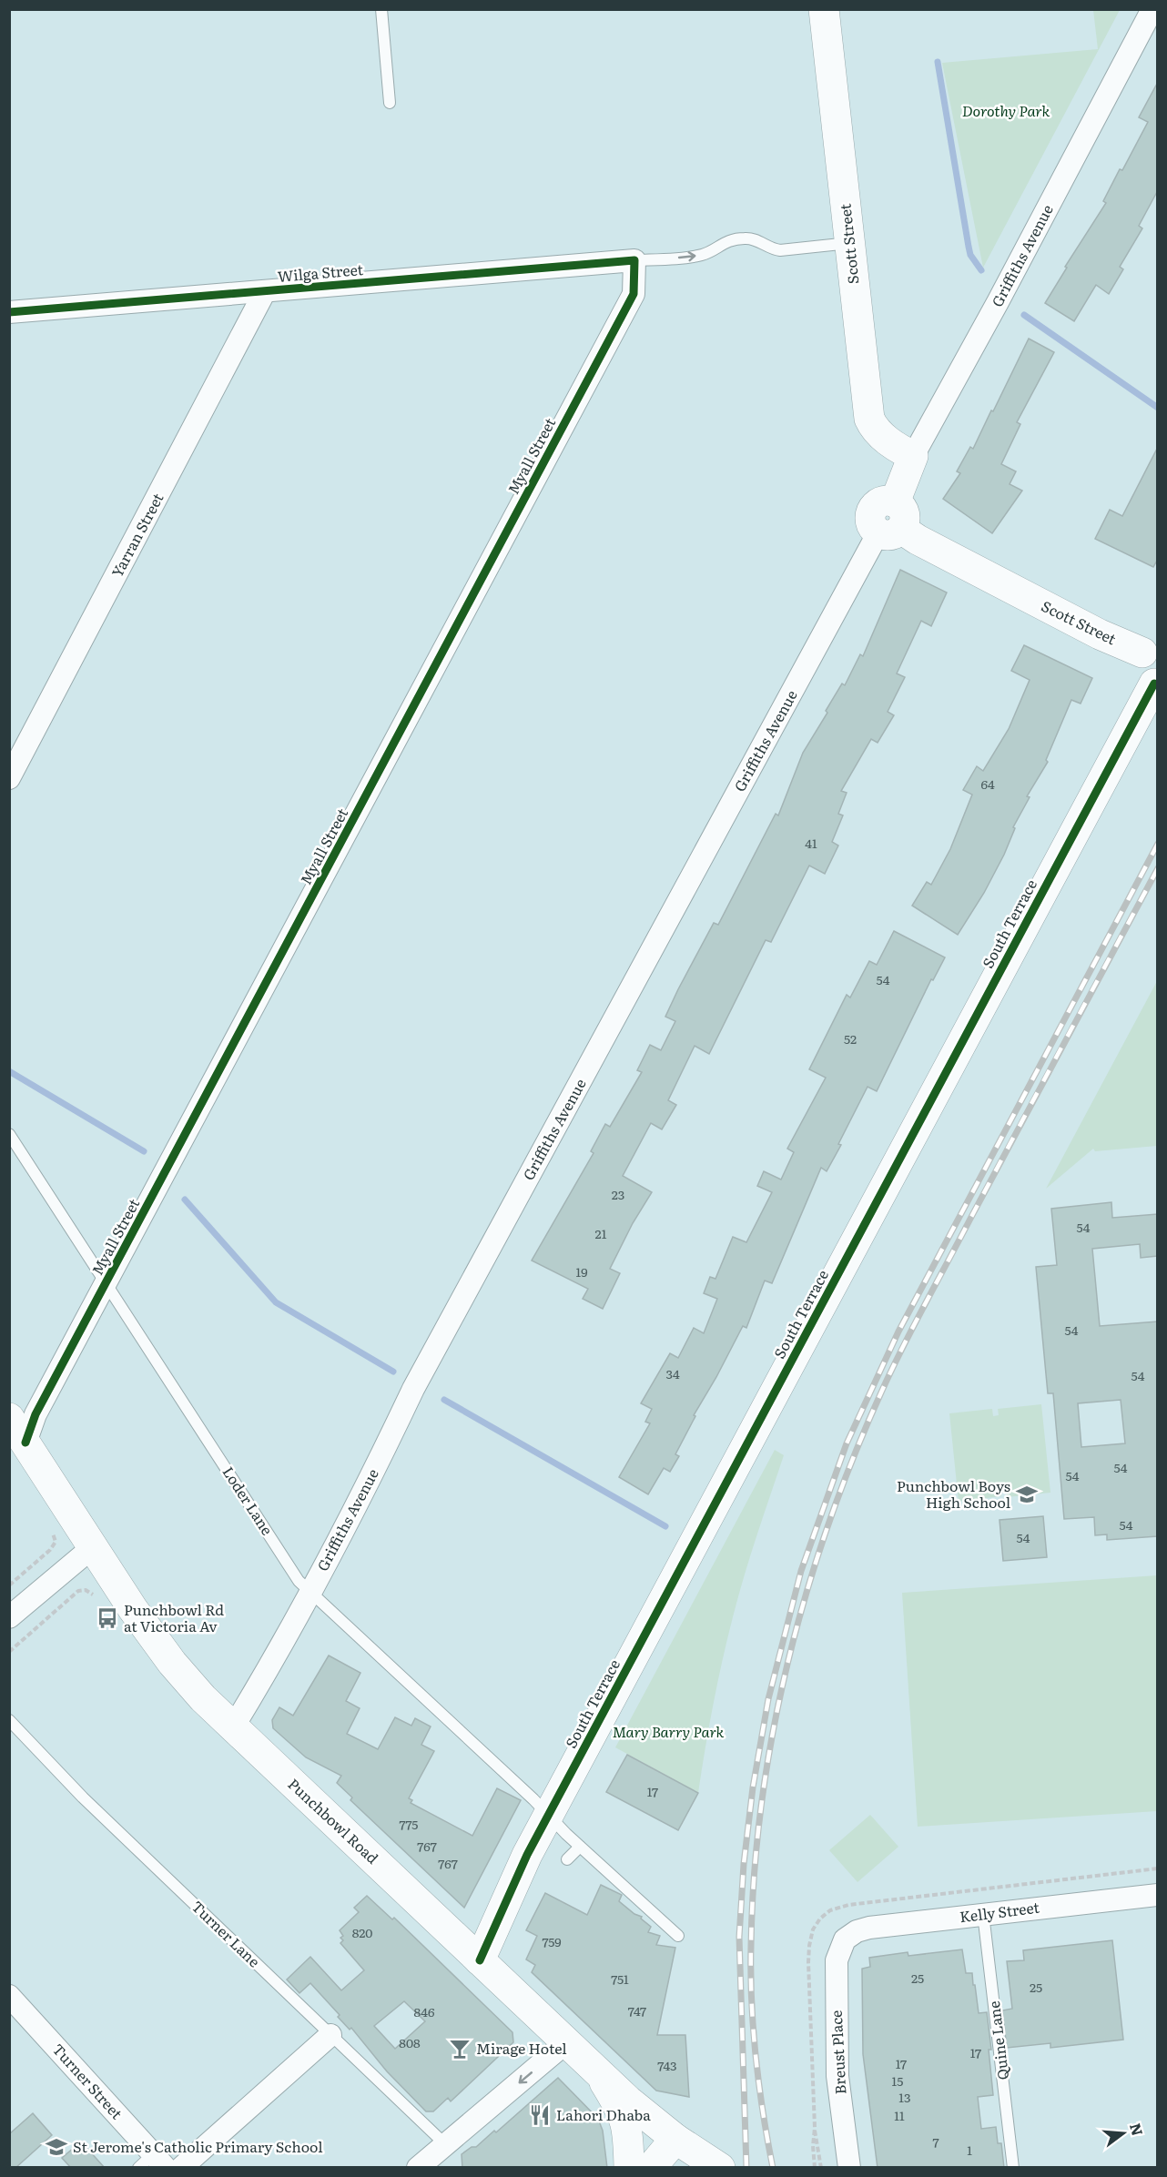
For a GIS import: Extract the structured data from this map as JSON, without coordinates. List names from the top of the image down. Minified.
{"streets":{"street":["Scott Street","Griffiths Avenue","Wilga Street","Myall Street","Yarran Street","South Terrace","Punchbowl Road","Kelly Street","Breust Place","Turner Street"],"lane":["Loder Lane","Turner Lane","Quine Lane"]},"crossings":[["Scott Street","Griffiths Avenue"],["Scott Street","Wilga Street"],["Griffiths Avenue","Loder Lane"],["Griffiths Avenue","Punchbowl Road"],["Wilga Street","Myall Street"],["Wilga Street","Yarran Street"],["Myall Street","Loder Lane"],["Myall Street","Punchbowl Road"],["South Terrace","Loder Lane"],["South Terrace","Punchbowl Road"],["Kelly Street","Quine Lane"],["Kelly Street","Breust Place"]],"parks":["Dorothy Park","Mary Barry Park"],"places":{"school or university":["Punchbowl Boys High School","St Jerome's Catholic Primary School"],"bus stop":["Punchbowl Rd at Victoria Av"],"bar":["Mirage Hotel"],"restaurant":["Lahori Dhaba"]},"house_numbers":["64","41","54","52","23","54","21","19","54","34","54","54","54","54","54","17","775","767","767","820","759","25","751","25","747","846","808","17","17","743","15","13","11","7","1"],"north":"right"}
